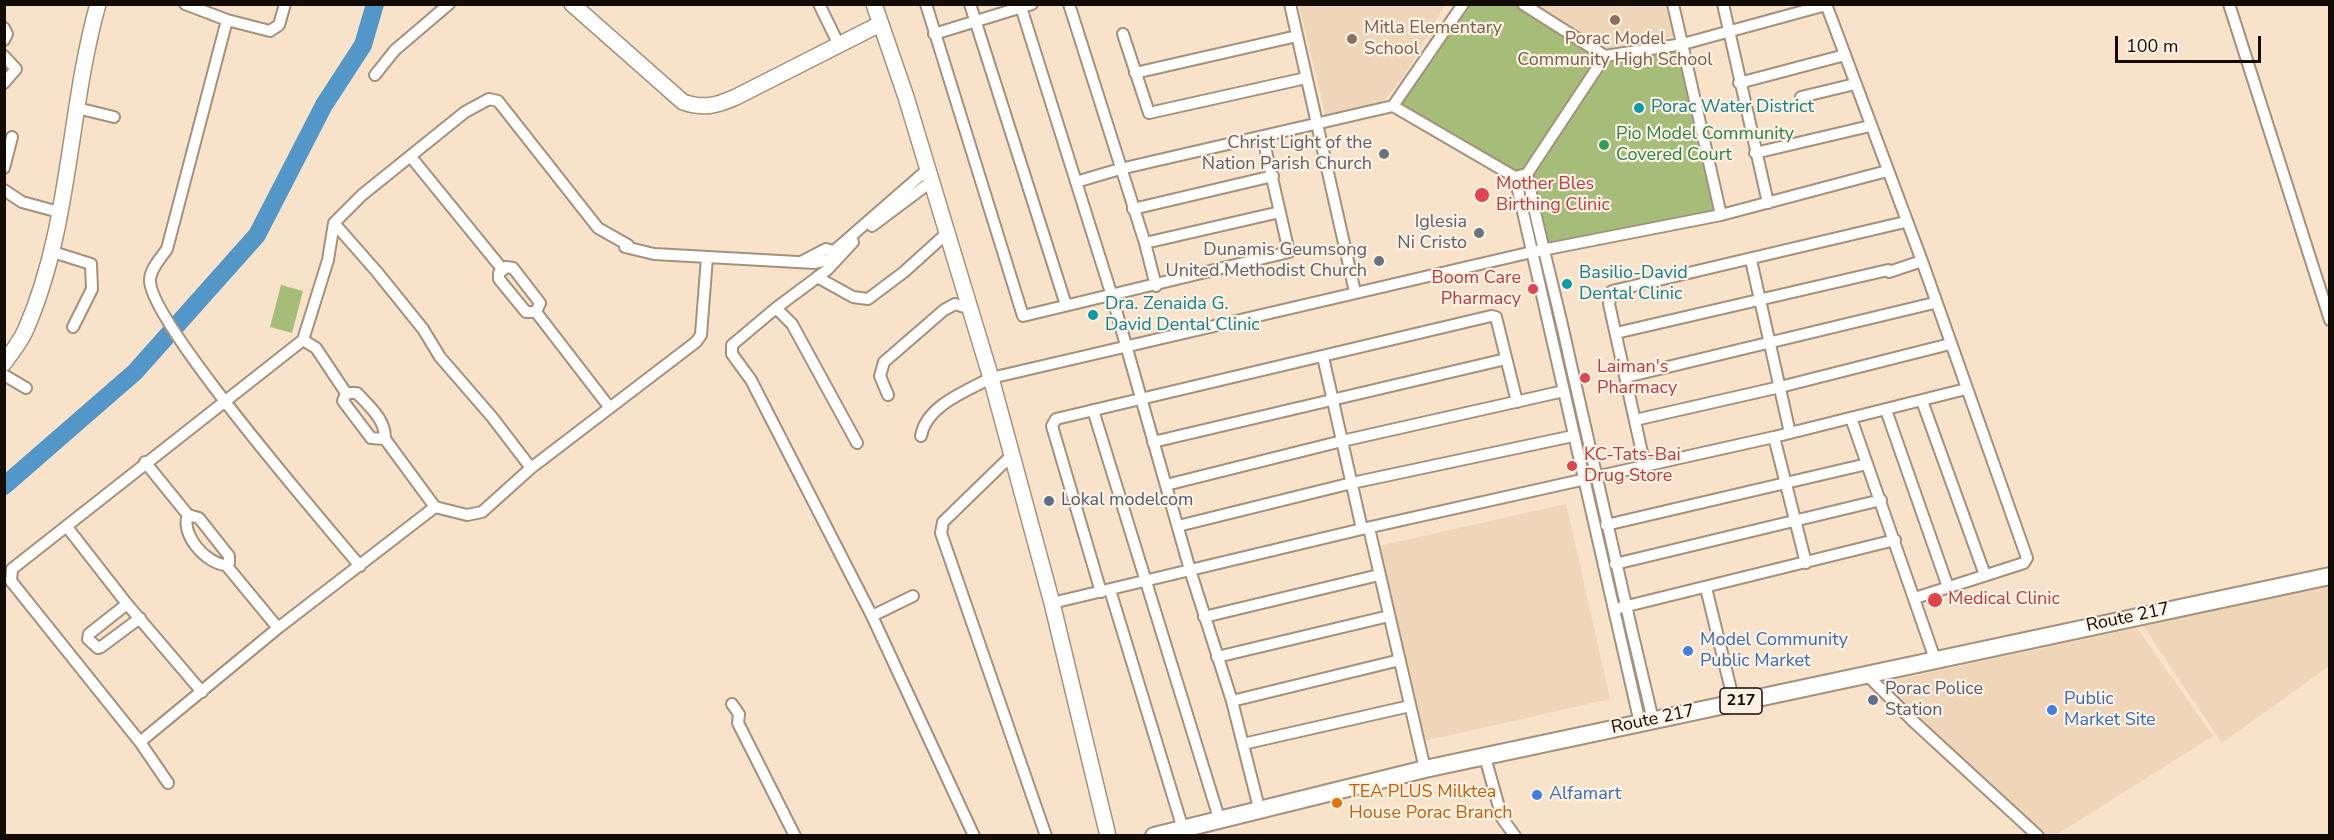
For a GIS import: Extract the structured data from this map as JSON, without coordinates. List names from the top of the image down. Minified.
{"streets":{"main road":["Route 217","217"]},"places":["Porac Model Community High School","Mitla Elementary School","Porac Water District","Pio Model Community Covered Court","Christ Light of the Nation Parish Church","Mother Bles Birthing Clinic","Iglesia Ni Cristo","Dunamis Geumsong United Methodist Church","Basilio-David Dental Clinic","Boom Care Pharmacy","Dra. Zenaida G. David Dental Clinic","Laiman's Pharmacy","KC-Tats-Bai Drug Store","Lokal modelcom","Medical Clinic","Model Community Public Market","Porac Police Station","Public Market Site","Alfamart","TEA PLUS Milktea House Porac Branch"],"scale_bar":"100 m"}
